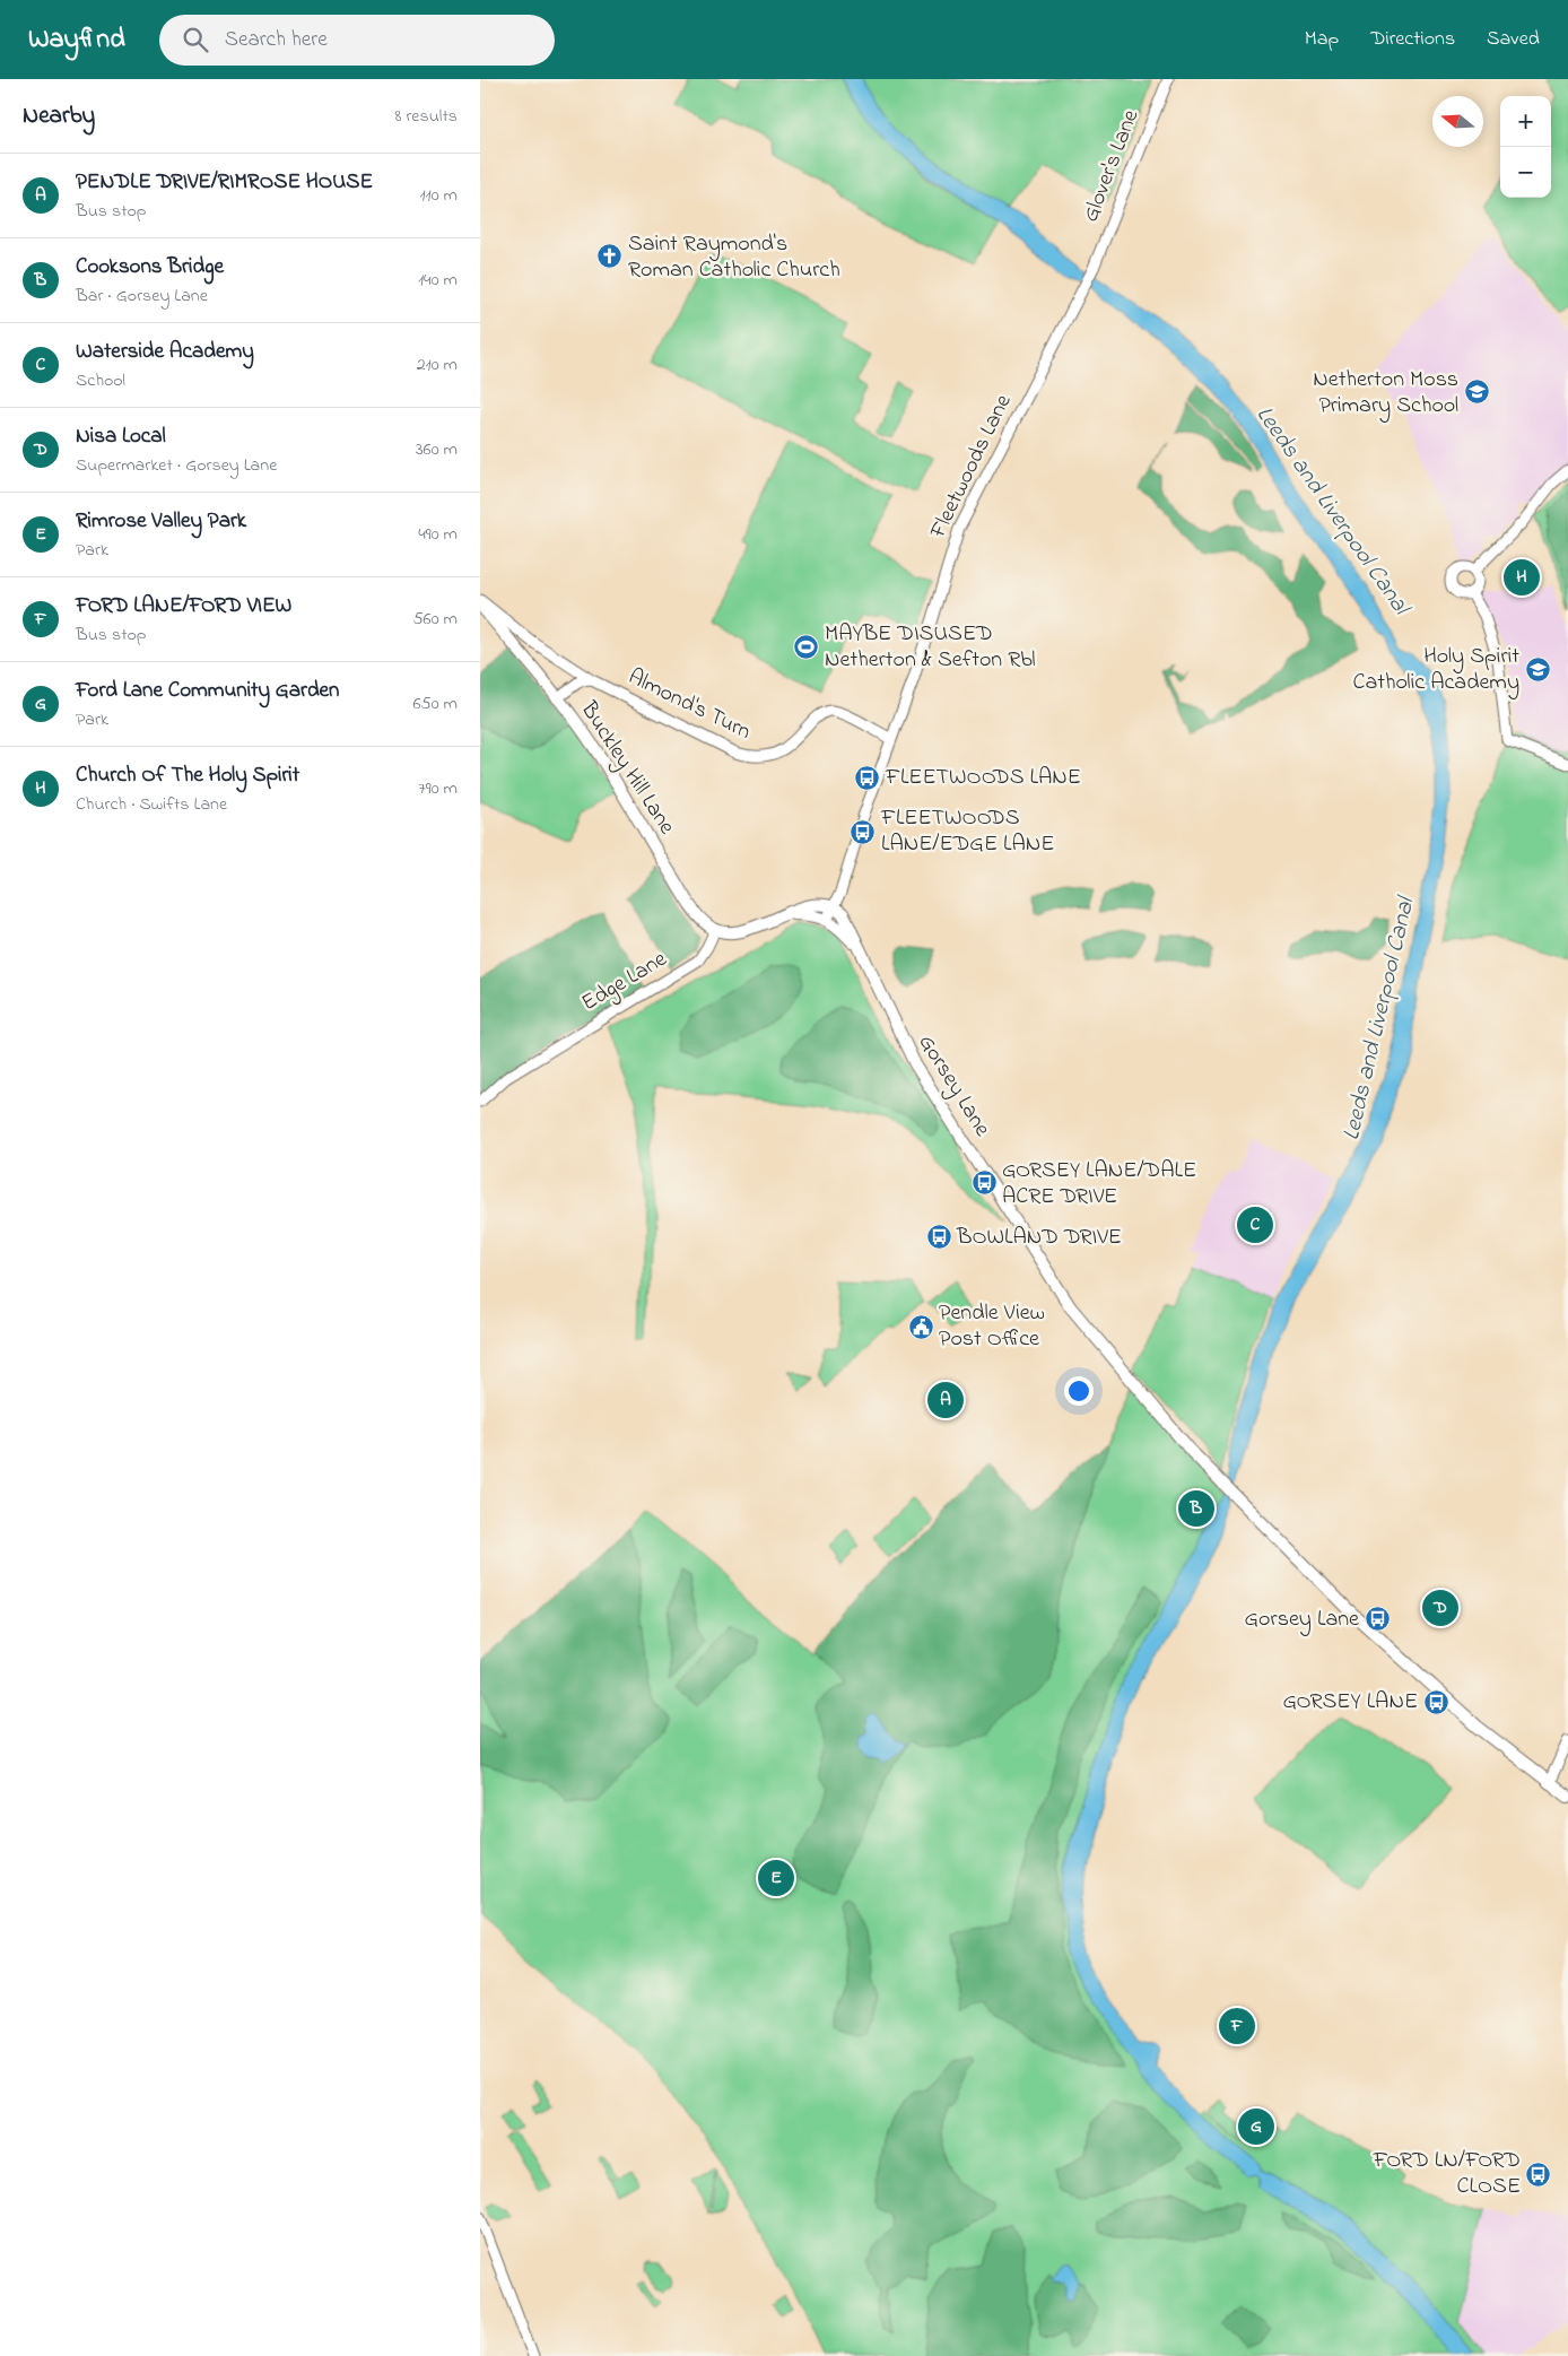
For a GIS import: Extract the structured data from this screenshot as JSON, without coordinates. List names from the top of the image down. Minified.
{"streets":{"main road":["Buckley Hill Lane","Gorsey Lane"],"street":["Glover's Lane","Fleetwoods Lane","Almond's Turn","Edge Lane"]},"crossings":[["Glover's Lane","Fleetwoods Lane"],["Fleetwoods Lane","Almond's Turn"],["Fleetwoods Lane","Gorsey Lane"],["Almond's Turn","Buckley Hill Lane"],["Buckley Hill Lane","Edge Lane"]],"water":["Leeds and Liverpool Canal"],"places":{"church":["Saint Raymond's Roman Catholic Church"],"school or university":["Netherton Moss Primary School","Holy Spirit Catholic Academy"],"sports":["MAYBE DISUSED Netherton & Sefton Rbl"],"bus stop":["FLEETWOODS LANE","FLEETWOODS LANE/EDGE LANE","GORSEY LANE/DALE ACRE DRIVE","BOWLAND DRIVE","Gorsey Lane","GORSEY LANE","FORD LN/FORD CLOSE"],"public building":["Pendle View Post Office"]},"north":"left","page":{"header":"Wayfind","search":"Search here","nav":["Map","Directions","Saved"],"heading":["Nearby","8 results"],"map_buttons":["+","−"],"list":[{"mark":"A","name":"PENDLE DRIVE/RIMROSE HOUSE","note":"Bus stop","value":"110 m"},{"mark":"B","name":"Cooksons Bridge","note":"Bar · Gorsey Lane","value":"140 m"},{"mark":"C","name":"Waterside Academy","note":"School","value":"210 m"},{"mark":"D","name":"Nisa Local","note":"Supermarket · Gorsey Lane","value":"360 m"},{"mark":"E","name":"Rimrose Valley Park","note":"Park","value":"490 m"},{"mark":"F","name":"FORD LANE/FORD VIEW","note":"Bus stop","value":"560 m"},{"mark":"G","name":"Ford Lane Community Garden","note":"Park","value":"650 m"},{"mark":"H","name":"Church Of The Holy Spirit","note":"Church · Swifts Lane","value":"790 m"}],"pins":["H","C","A","B","D","E","F","G"]}}
